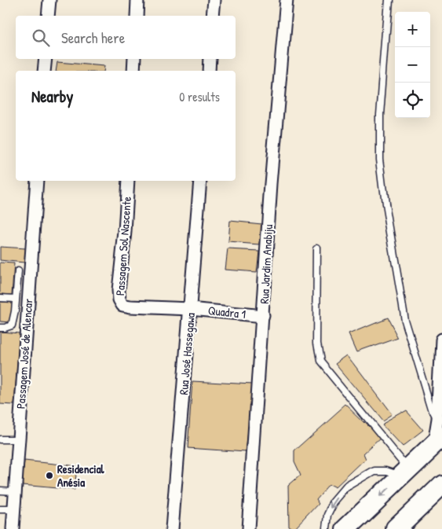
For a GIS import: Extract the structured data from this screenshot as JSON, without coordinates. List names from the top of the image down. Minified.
{"streets":{"street":["Passagem Sol Nascente","Rua Jardim Anabiju","Quadra 1","Passagem José de Alencar","Rua José Hassegawa"]},"crossings":[["Passagem Sol Nascente","Quadra 1"],["Rua Jardim Anabiju","Quadra 1"],["Quadra 1","Rua José Hassegawa"]],"places":["Residencial Anésia"],"page":{"map_buttons":["+","−"],"search":"Search here","heading":["Nearby","0 results"]}}
